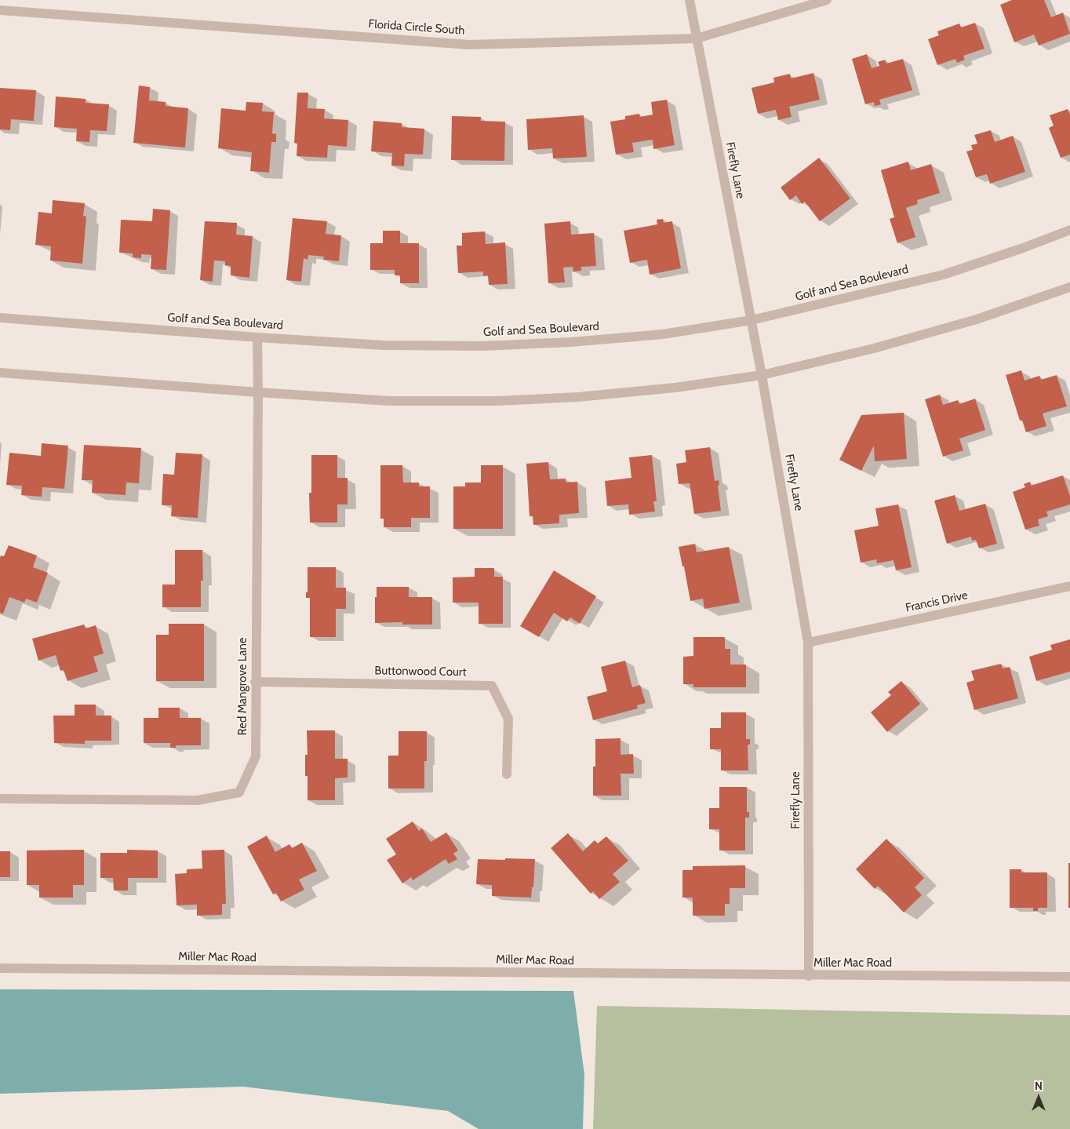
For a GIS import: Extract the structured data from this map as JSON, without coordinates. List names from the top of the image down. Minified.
{"streets":{"street":["Florida Circle South","Firefly Lane","Golf and Sea Boulevard","Francis Drive","Buttonwood Court","Red Mangrove Lane","Miller Mac Road"]},"crossings":[["Florida Circle South","Firefly Lane"],["Firefly Lane","Golf and Sea Boulevard"],["Firefly Lane","Francis Drive"],["Firefly Lane","Miller Mac Road"],["Golf and Sea Boulevard","Red Mangrove Lane"],["Buttonwood Court","Red Mangrove Lane"]],"north":"top"}
